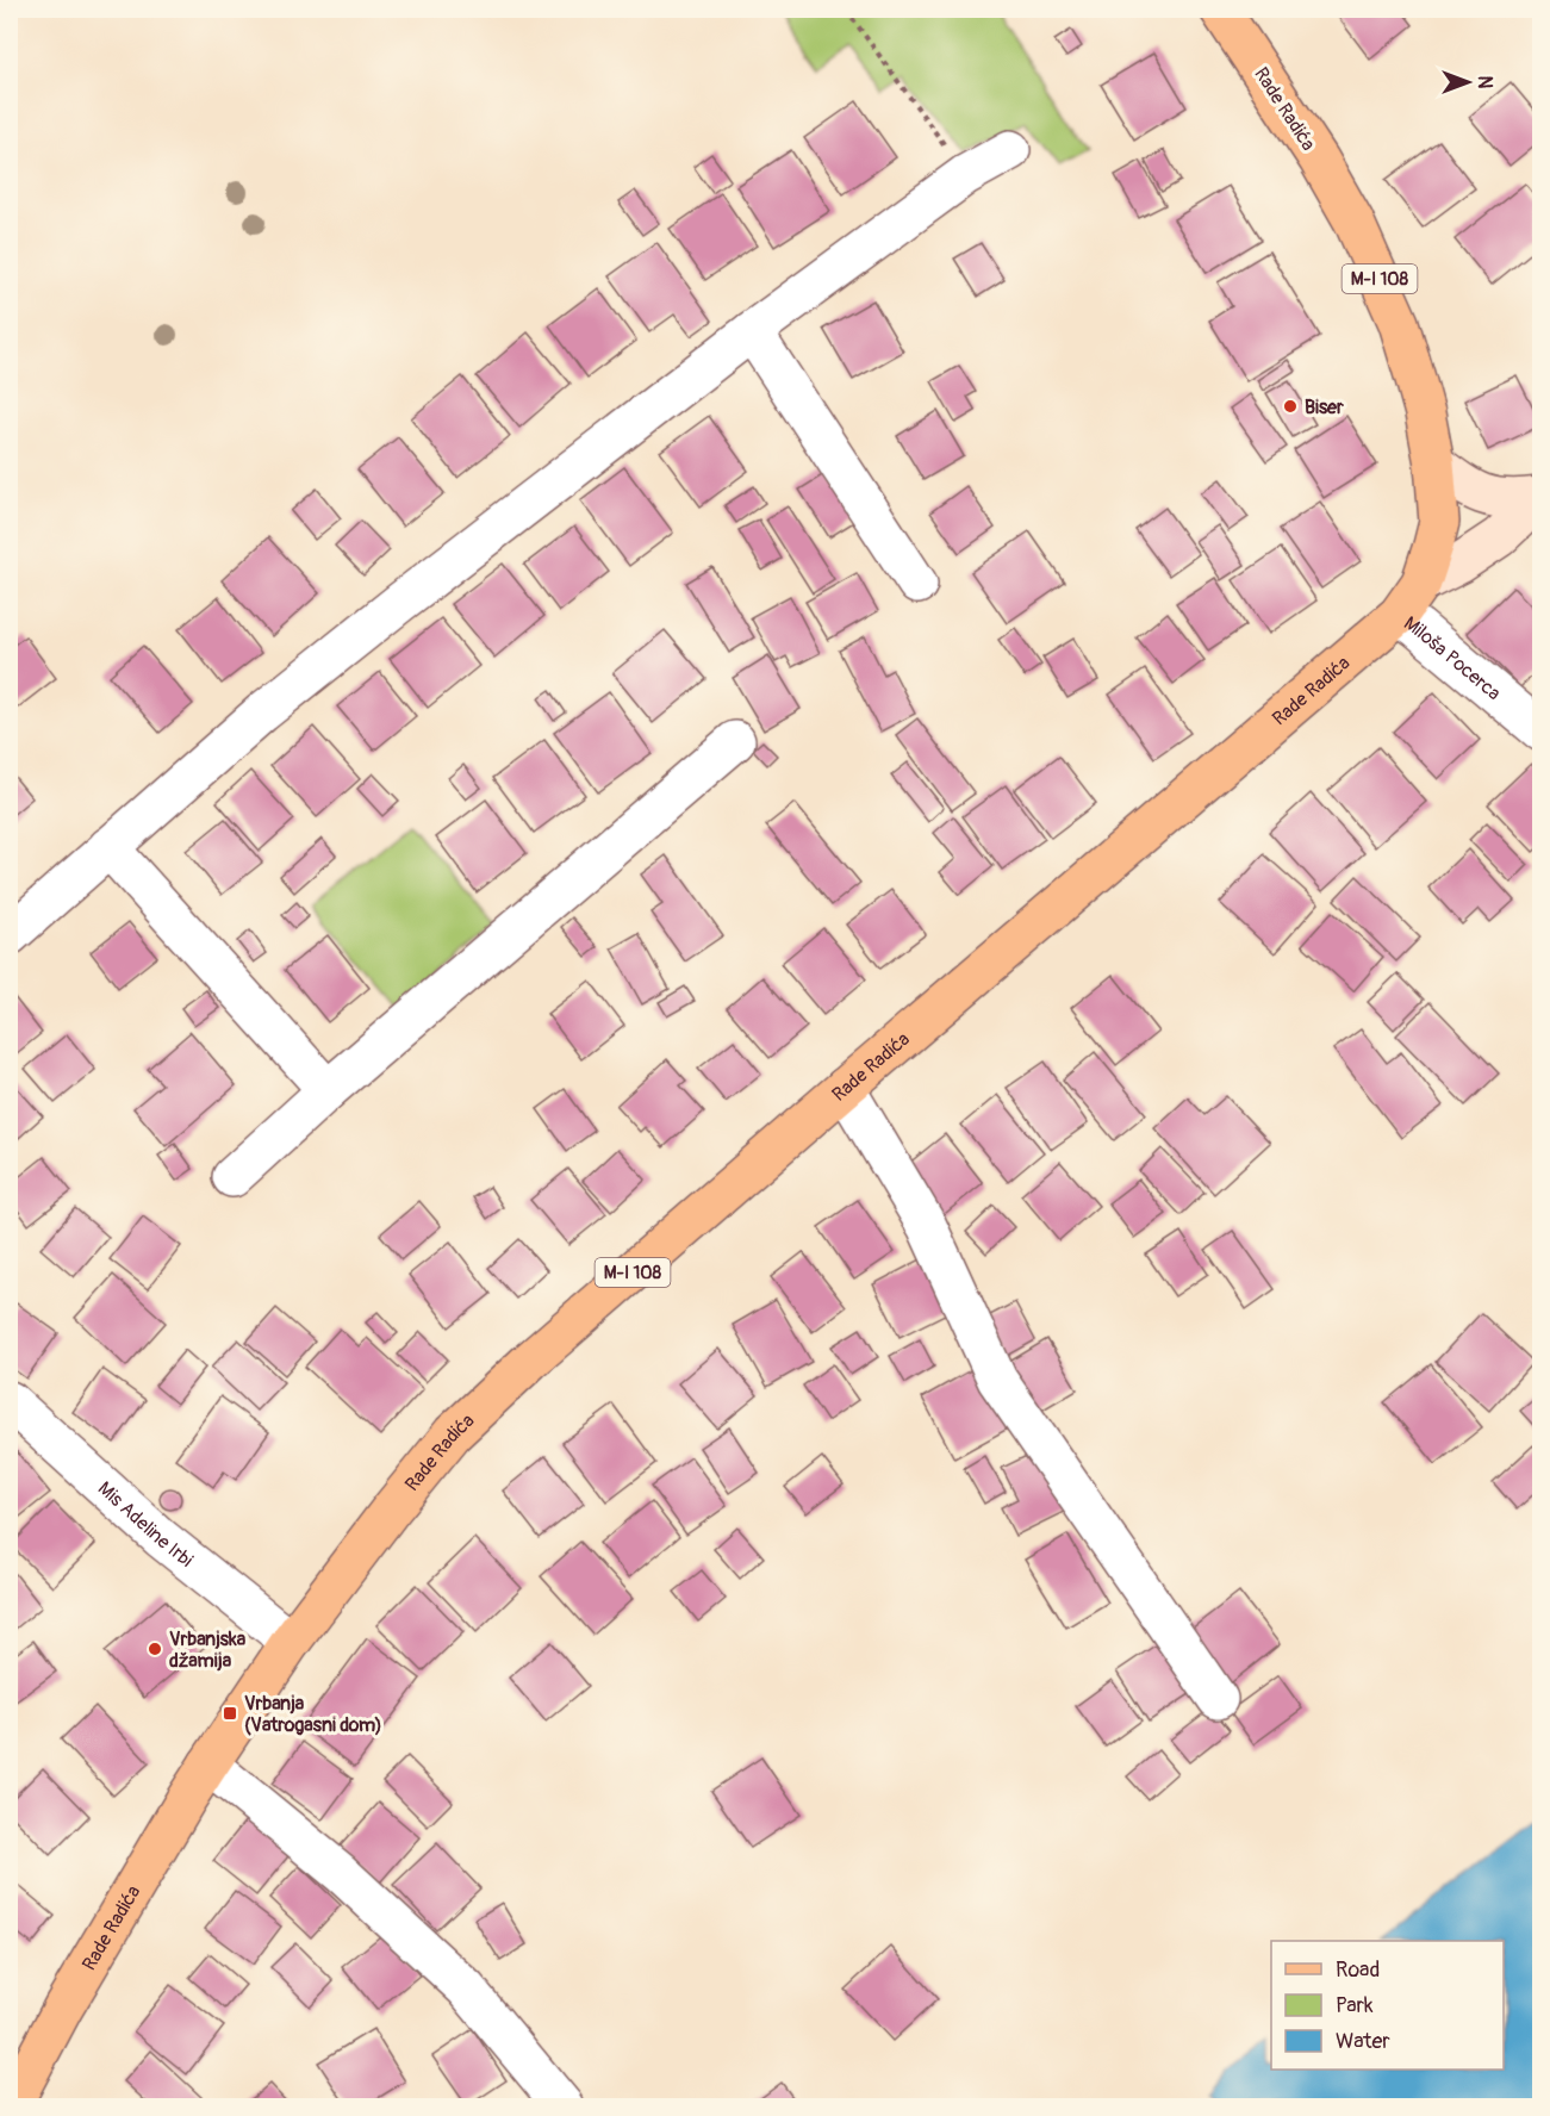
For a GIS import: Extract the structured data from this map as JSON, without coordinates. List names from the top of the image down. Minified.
{"streets":{"main road":["Rade Radića","M-I 108"],"street":["Miloša Pocerca","Mis Adeline Irbi"]},"crossings":[["Rade Radića","Miloša Pocerca"],["Rade Radića","Mis Adeline Irbi"]],"places":{"other":["Biser","Vrbanjska džamija"],"transit":["Vrbanja (Vatrogasni dom)"]},"legend":["Road","Park","Water"],"north":"right"}
